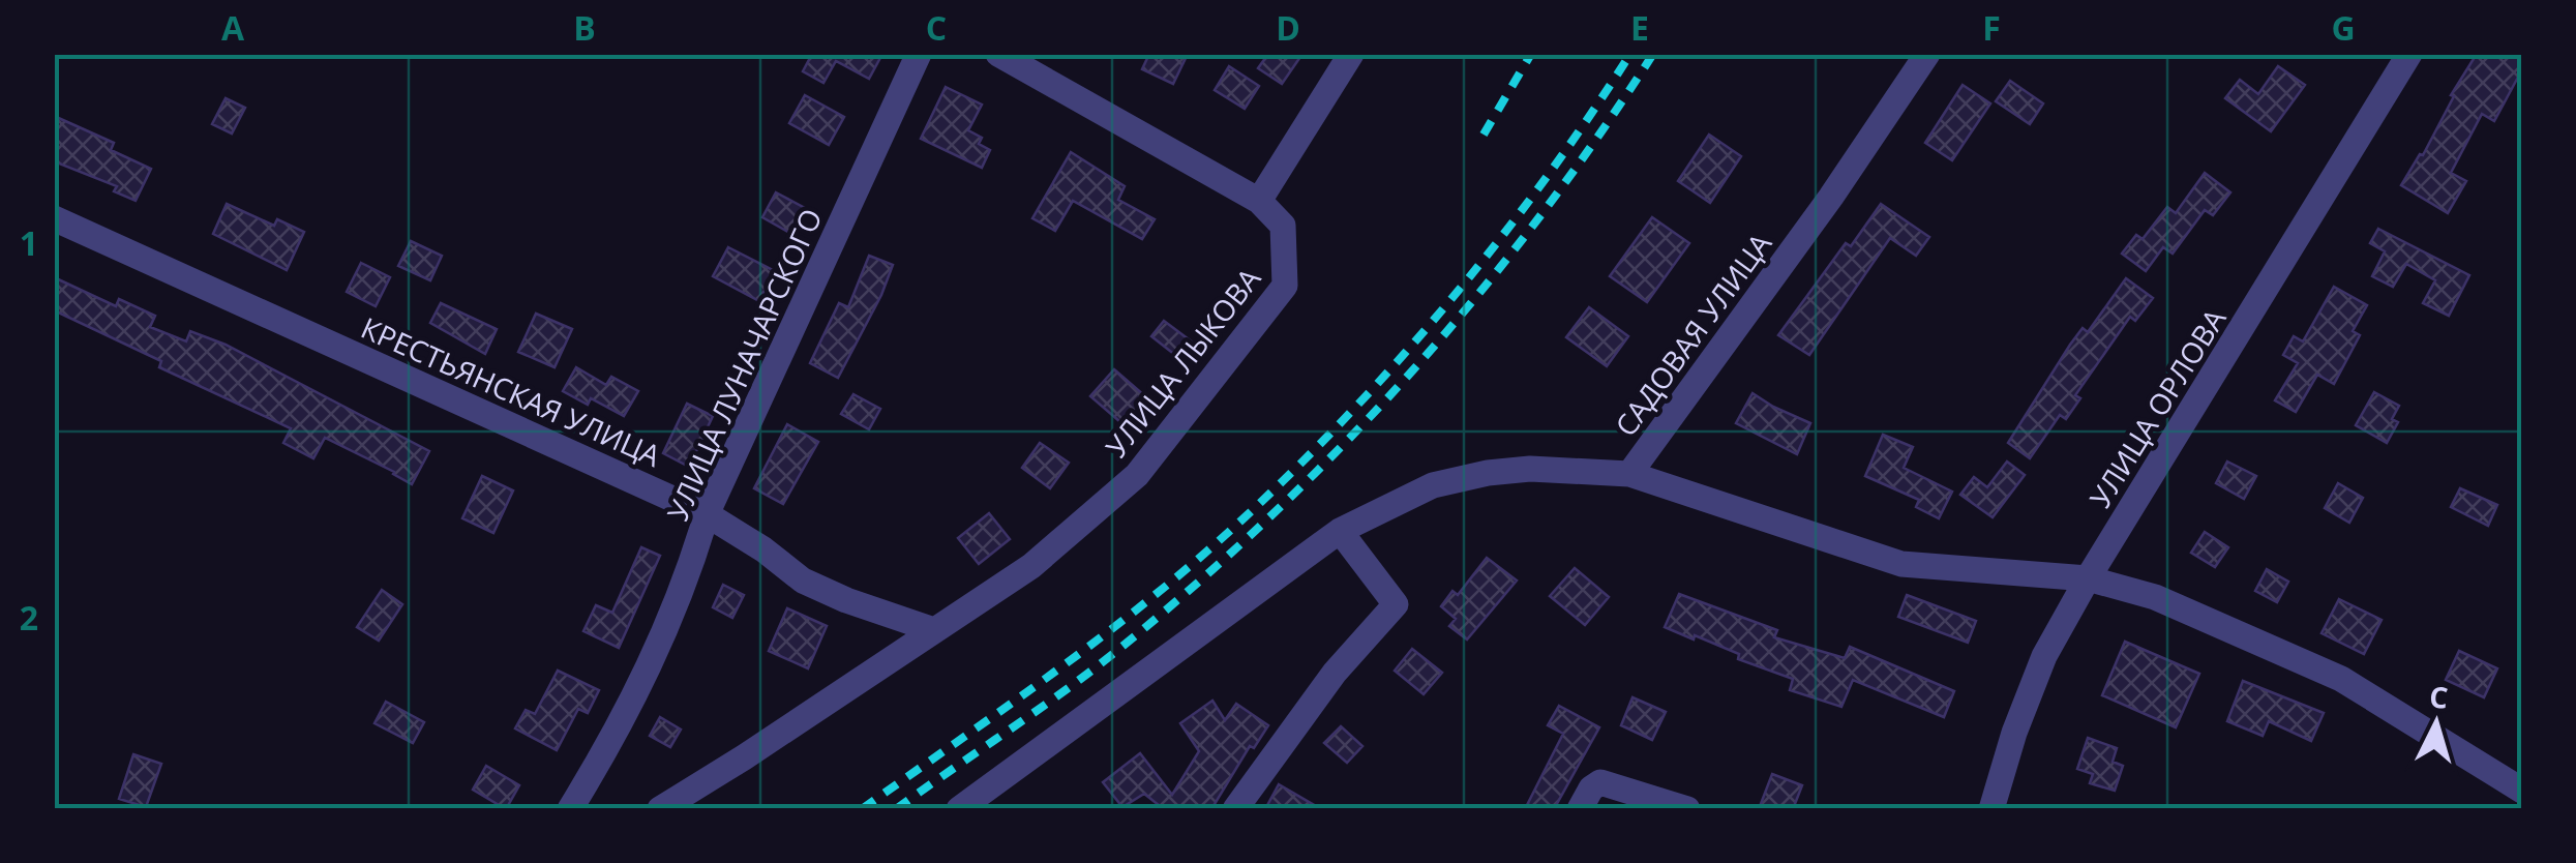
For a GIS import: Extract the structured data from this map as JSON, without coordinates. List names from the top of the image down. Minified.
{"streets":{"street":["САДОВАЯ УЛИЦА","УЛИЦА ЛЫКОВА","УЛИЦА ЛУНАЧАРСКОГО","КРЕСТЬЯНСКАЯ УЛИЦА","УЛИЦА ОРЛОВА"]},"crossings":[["УЛИЦА ЛЫКОВА","КРЕСТЬЯНСКАЯ УЛИЦА"],["УЛИЦА ЛУНАЧАРСКОГО","КРЕСТЬЯНСКАЯ УЛИЦА"]],"north":"top","grid":{"columns":["A","B","C","D","E","F","G"],"rows":["1","2"]}}
